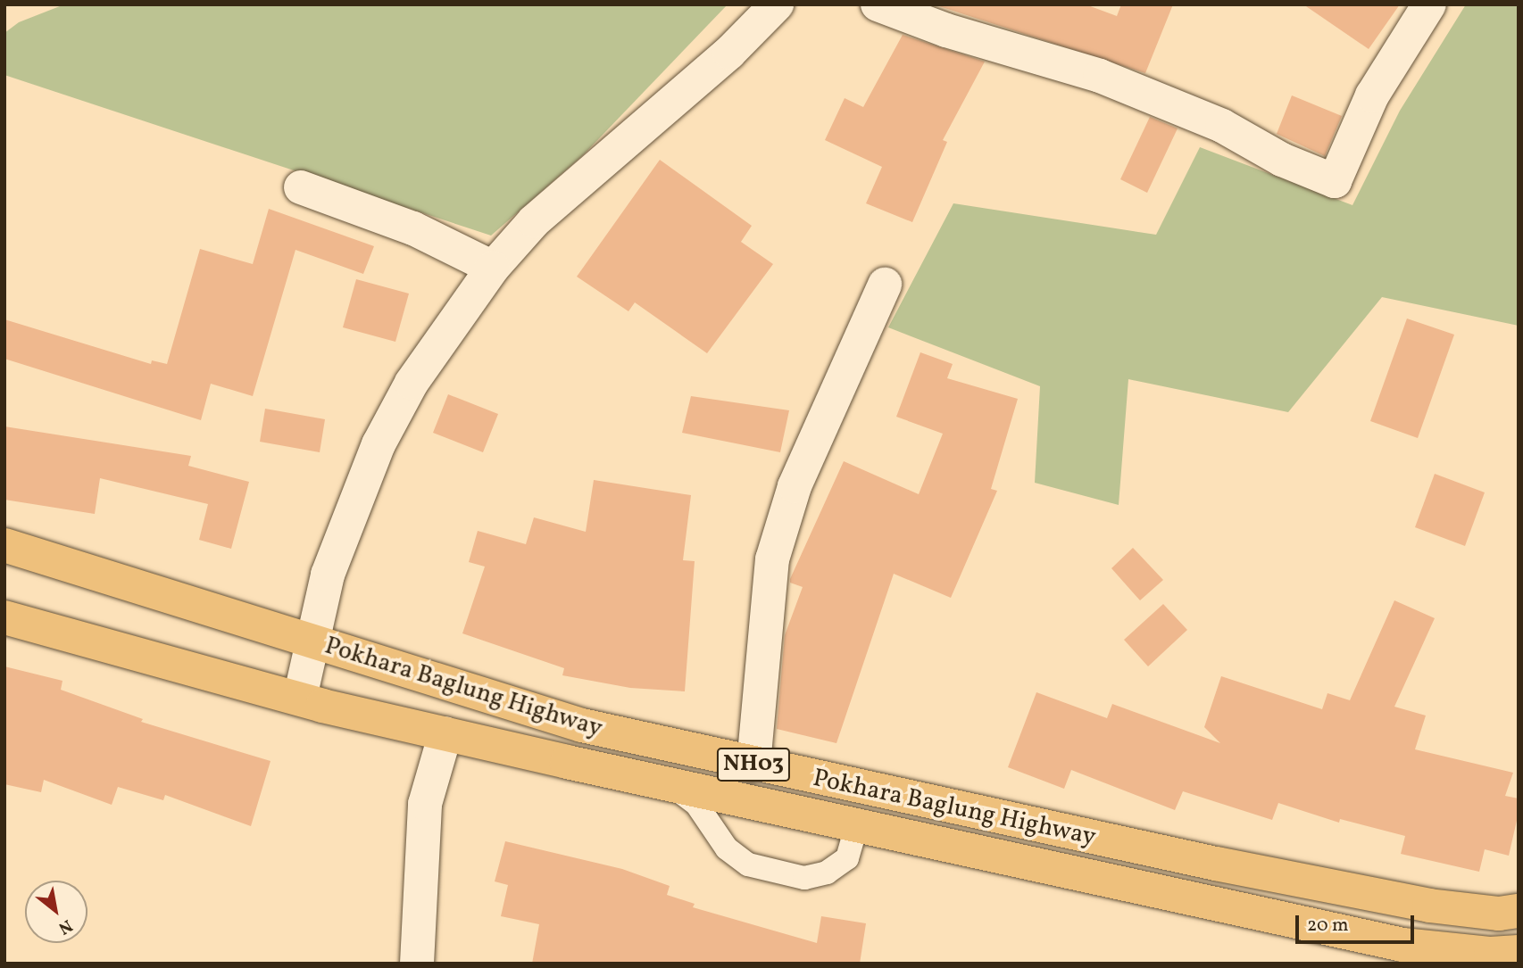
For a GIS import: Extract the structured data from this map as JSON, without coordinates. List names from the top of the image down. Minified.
{"streets":{"highway":["Pokhara Baglung Highway","NH03"]},"scale_bar":"20 m","north":"bottom right"}
